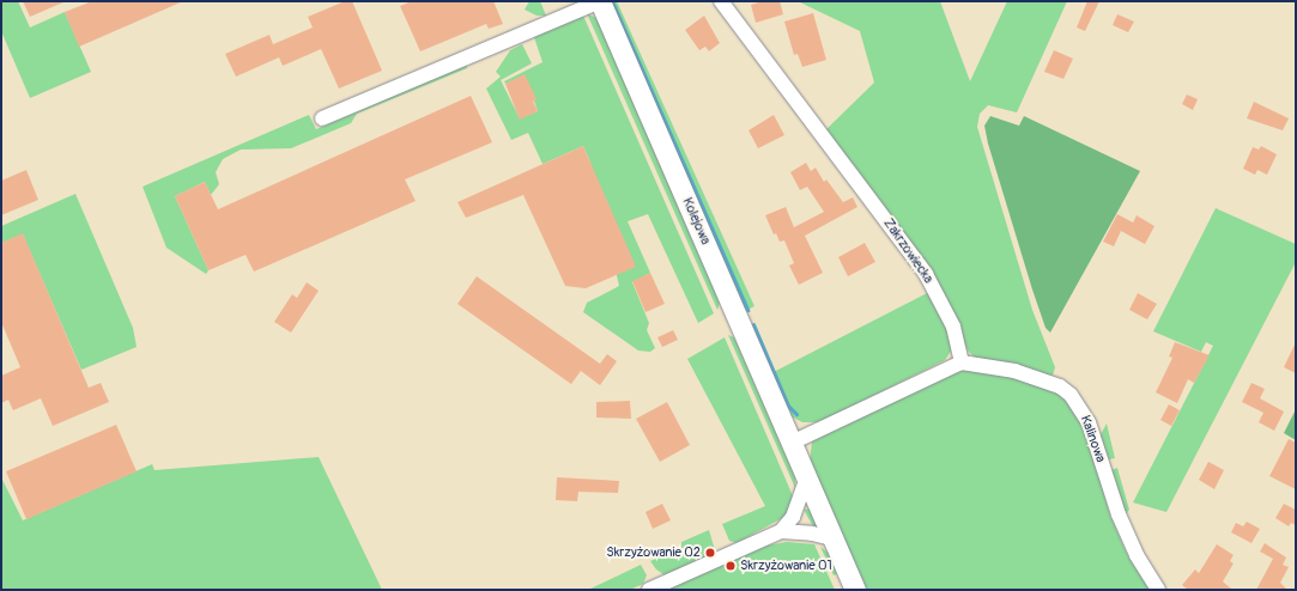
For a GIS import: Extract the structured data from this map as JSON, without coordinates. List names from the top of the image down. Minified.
{"streets":{"street":["Kolejowa","Zakrzowiecka","Kalinowa"]},"crossings":[["Zakrzowiecka","Kalinowa"]],"places":["Skrzyżowanie 02","Skrzyżowanie 01"]}
